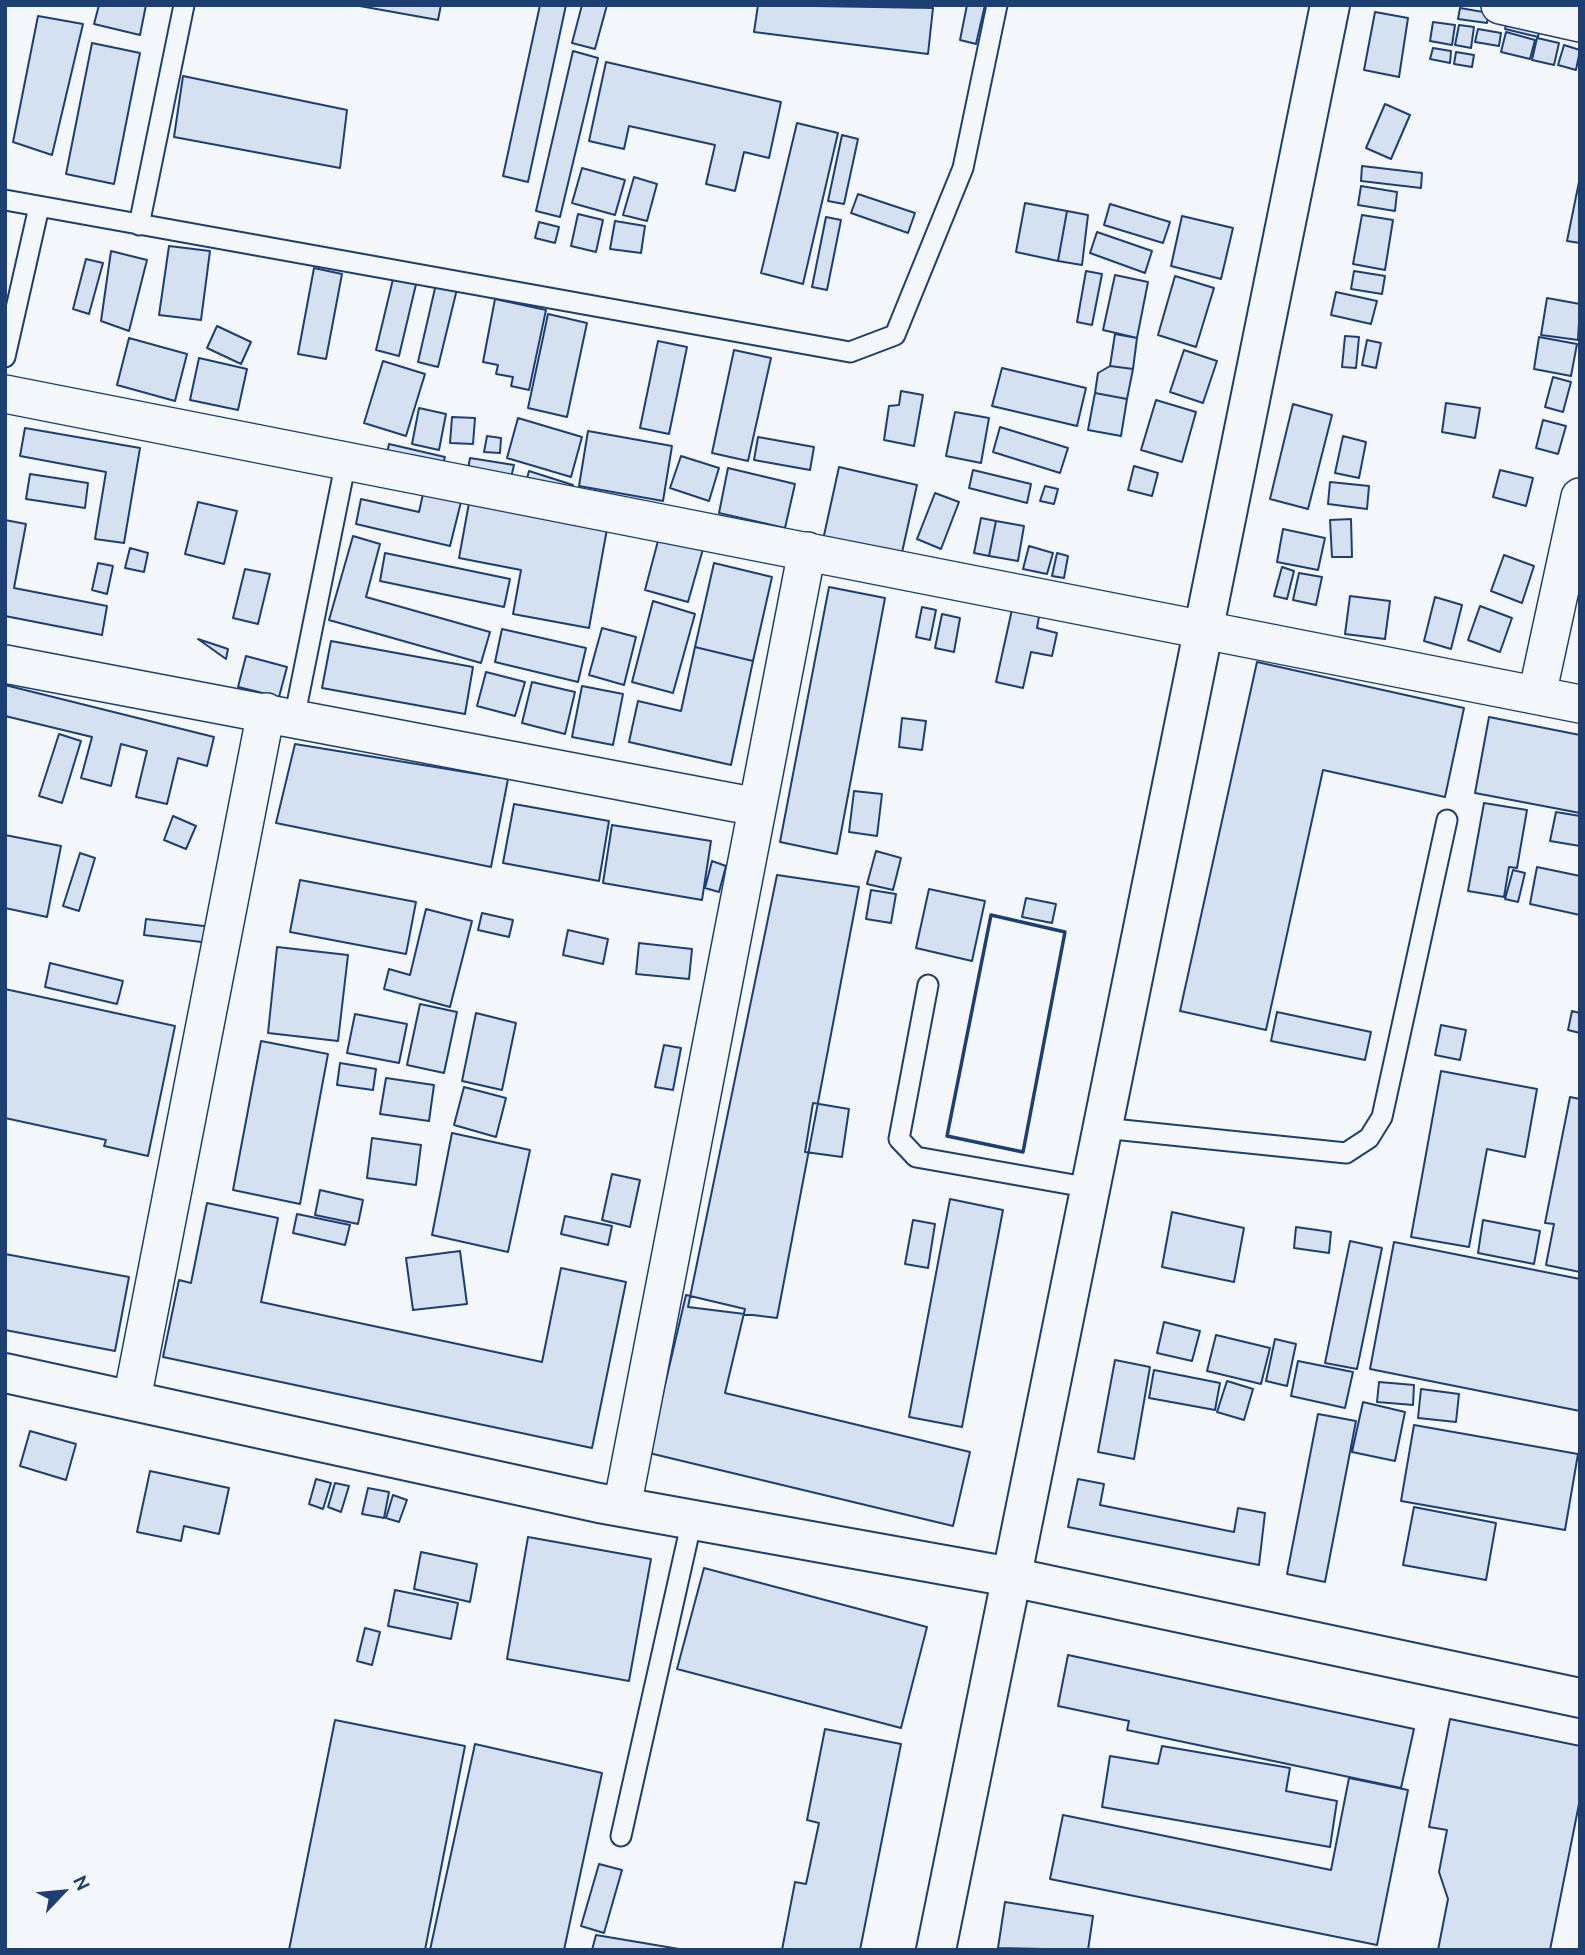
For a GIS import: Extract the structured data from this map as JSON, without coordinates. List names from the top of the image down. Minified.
{"north":"top right"}
